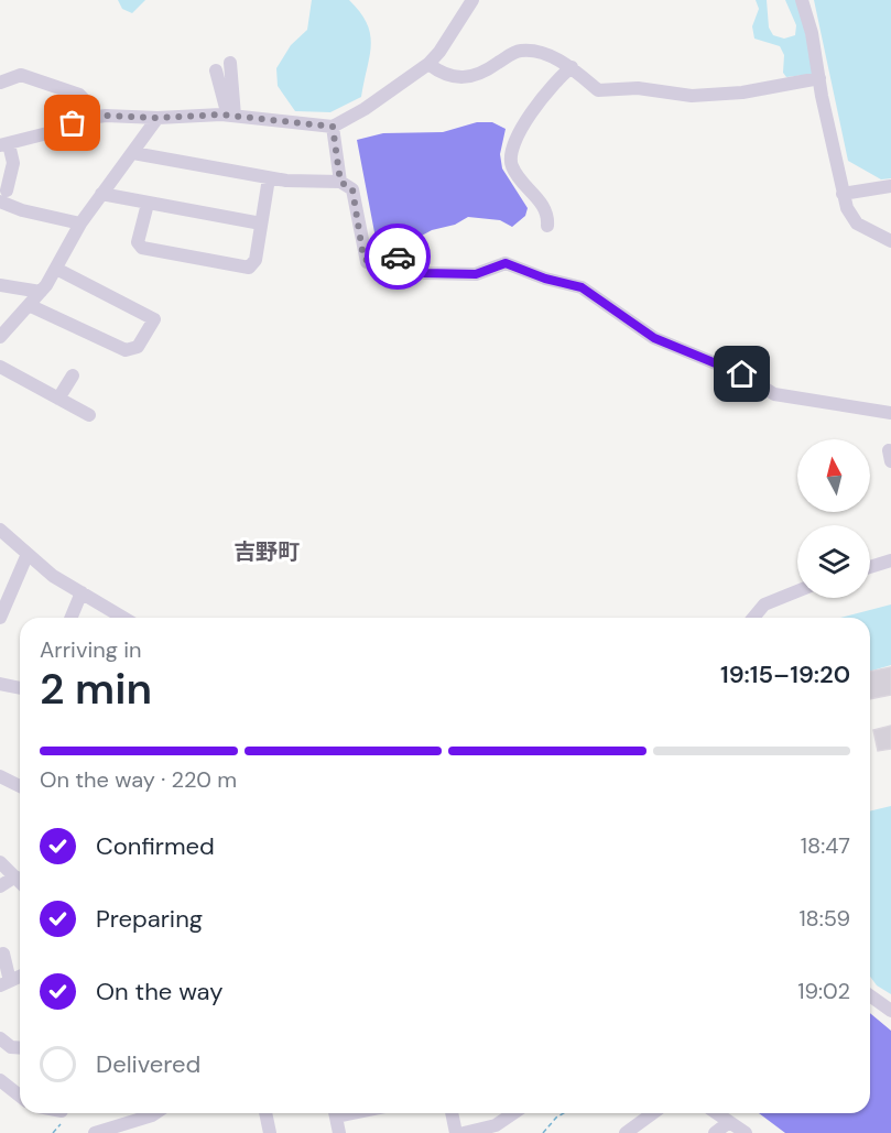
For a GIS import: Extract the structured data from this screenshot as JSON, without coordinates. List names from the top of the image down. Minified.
{"districts":["吉野町"],"north":"top","page":{"heading":["2 min","Arriving in","19:15–19:20"],"bar":"On the way · 220 m","list":[["Confirmed","18:47"],["Preparing","18:59"],["On the way","19:02"],"Delivered"]}}
